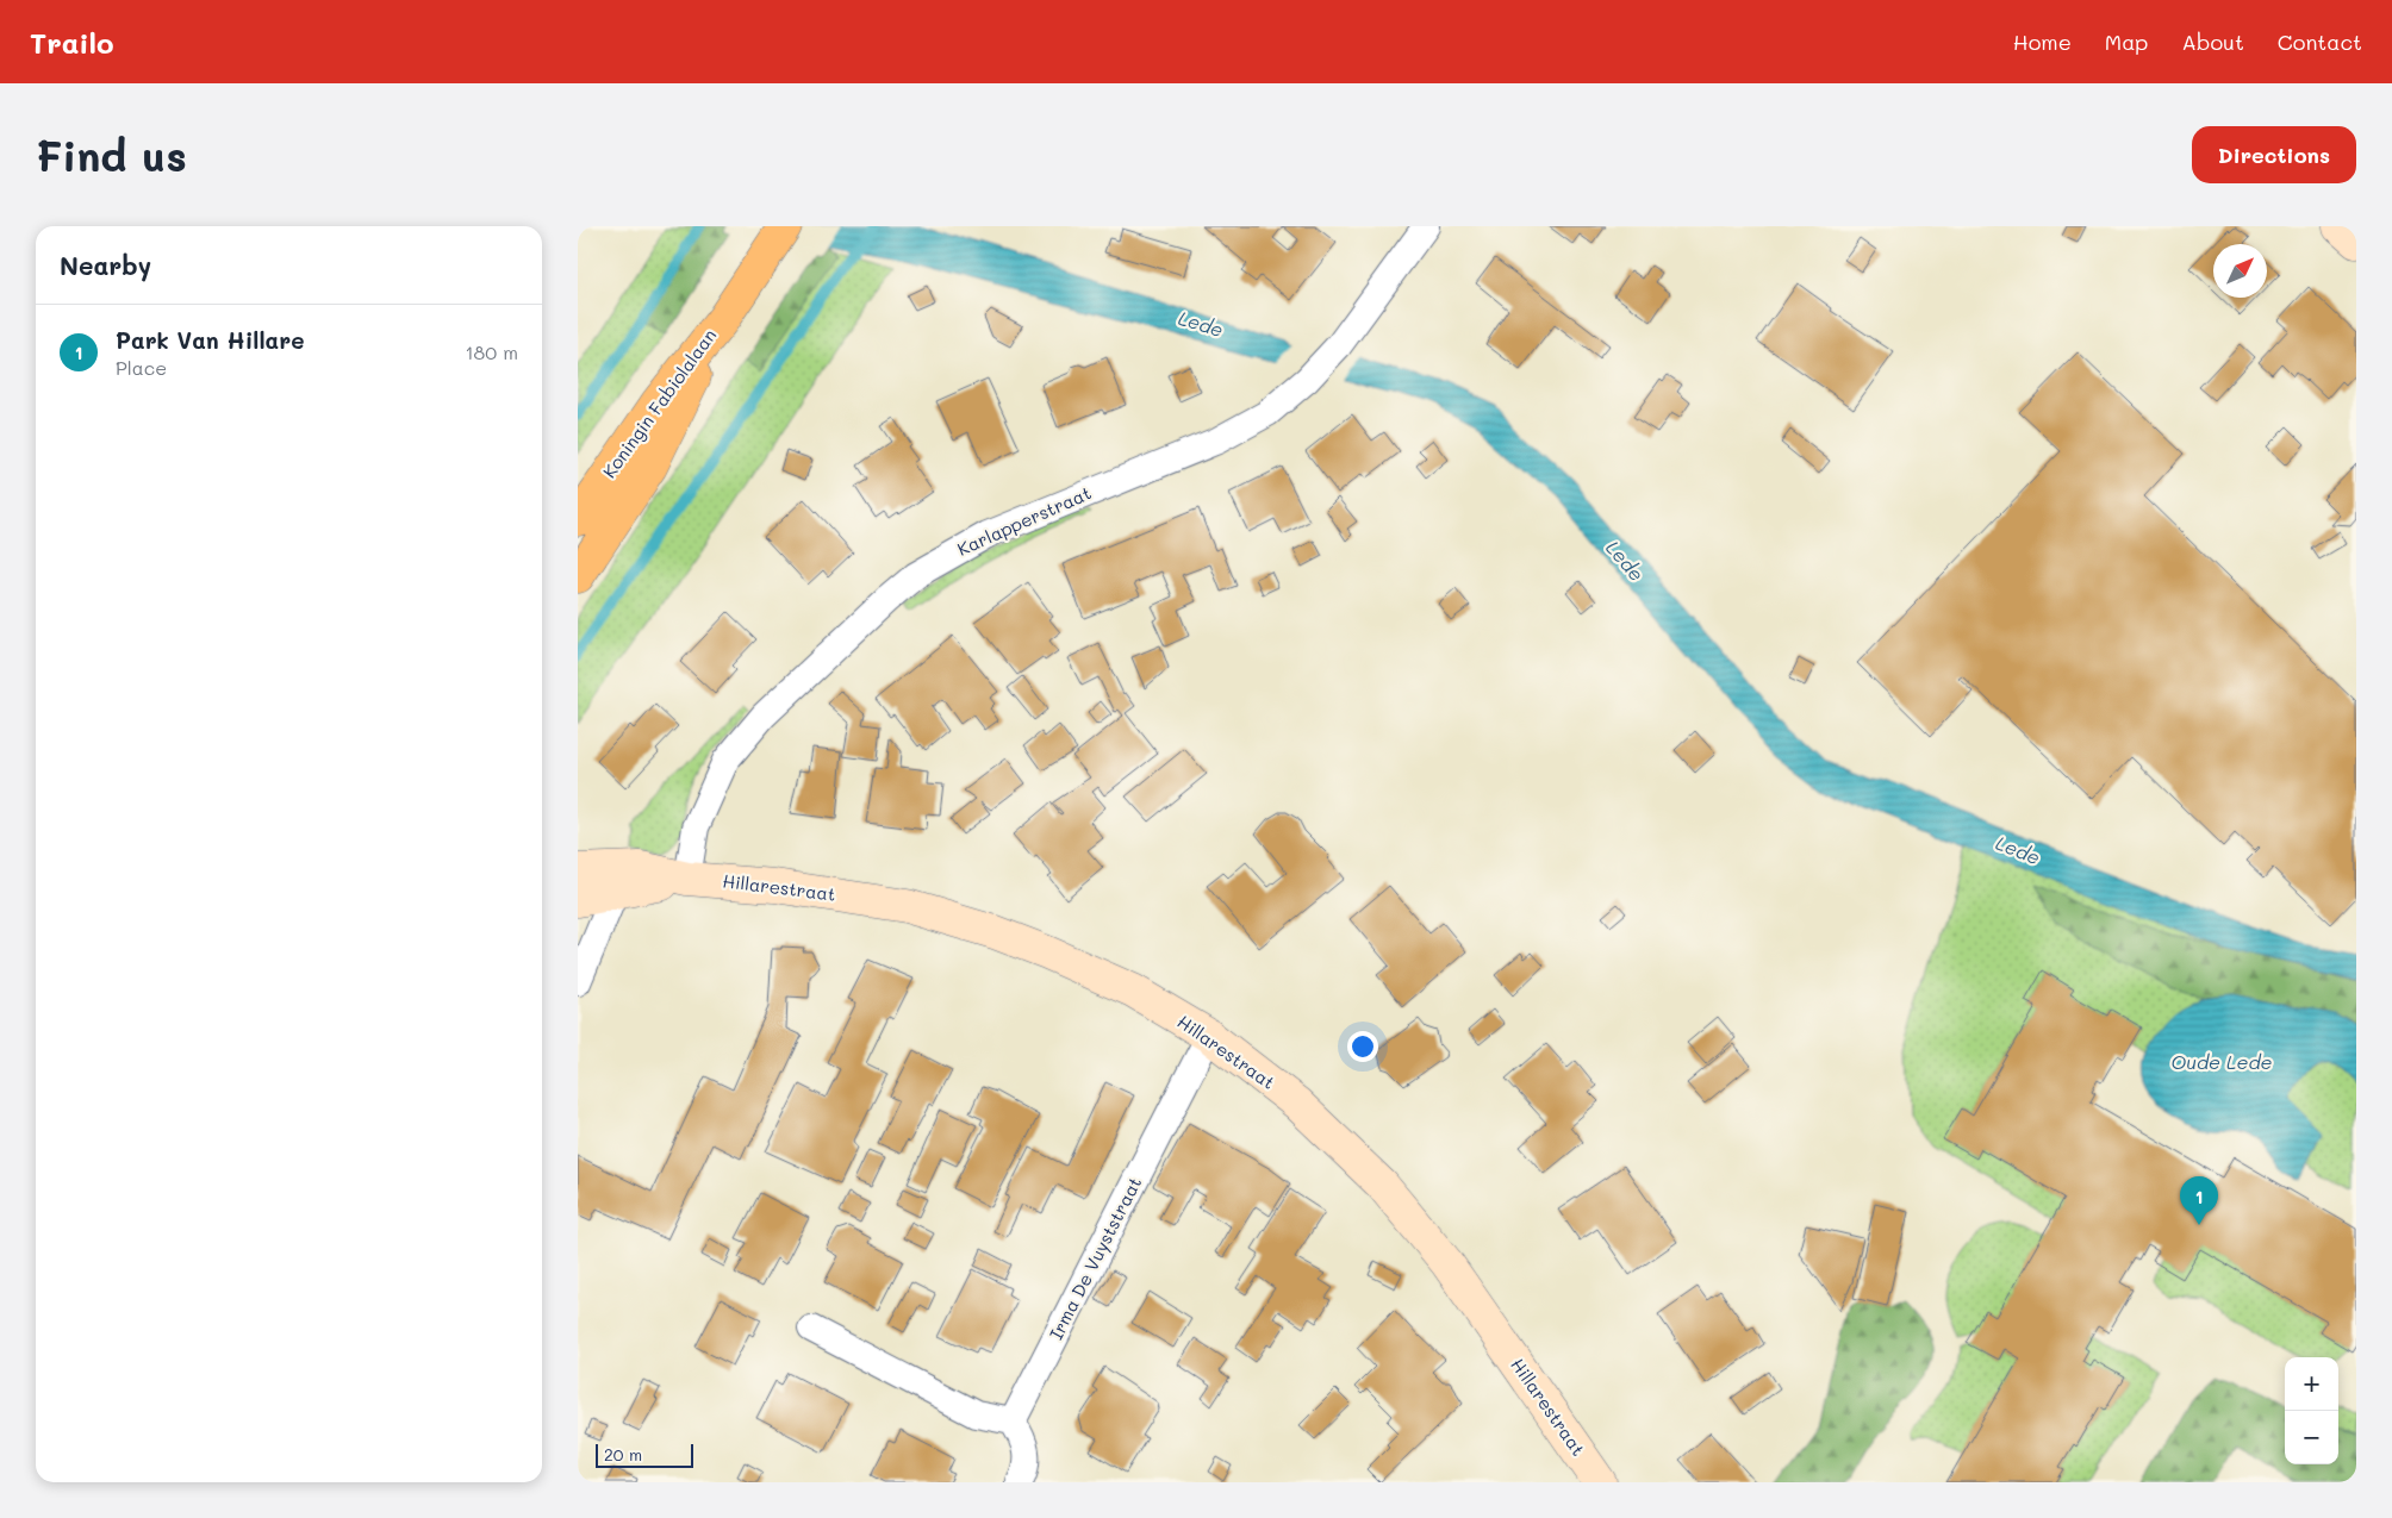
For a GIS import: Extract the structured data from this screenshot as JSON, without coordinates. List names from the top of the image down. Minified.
{"streets":{"main road":["Koningin Fabiolalaan"],"street":["Karlapperstraat","Hillarestraat","Irma De Vuyststraat"]},"crossings":[["Karlapperstraat","Hillarestraat"],["Hillarestraat","Irma De Vuyststraat"]],"water":["Lede","Oude Lede"],"scale_bar":"20 m","north":"top right","page":{"header":"Trailo","nav":["Home","Map","About","Contact"],"buttons":"Directions","title":"Find us","heading":"Nearby","list":[{"mark":"1","name":"Park Van Hillare","note":"Place","value":"180 m"}],"pins":"1","map_buttons":["+","−"],"scale":"20 m"}}
